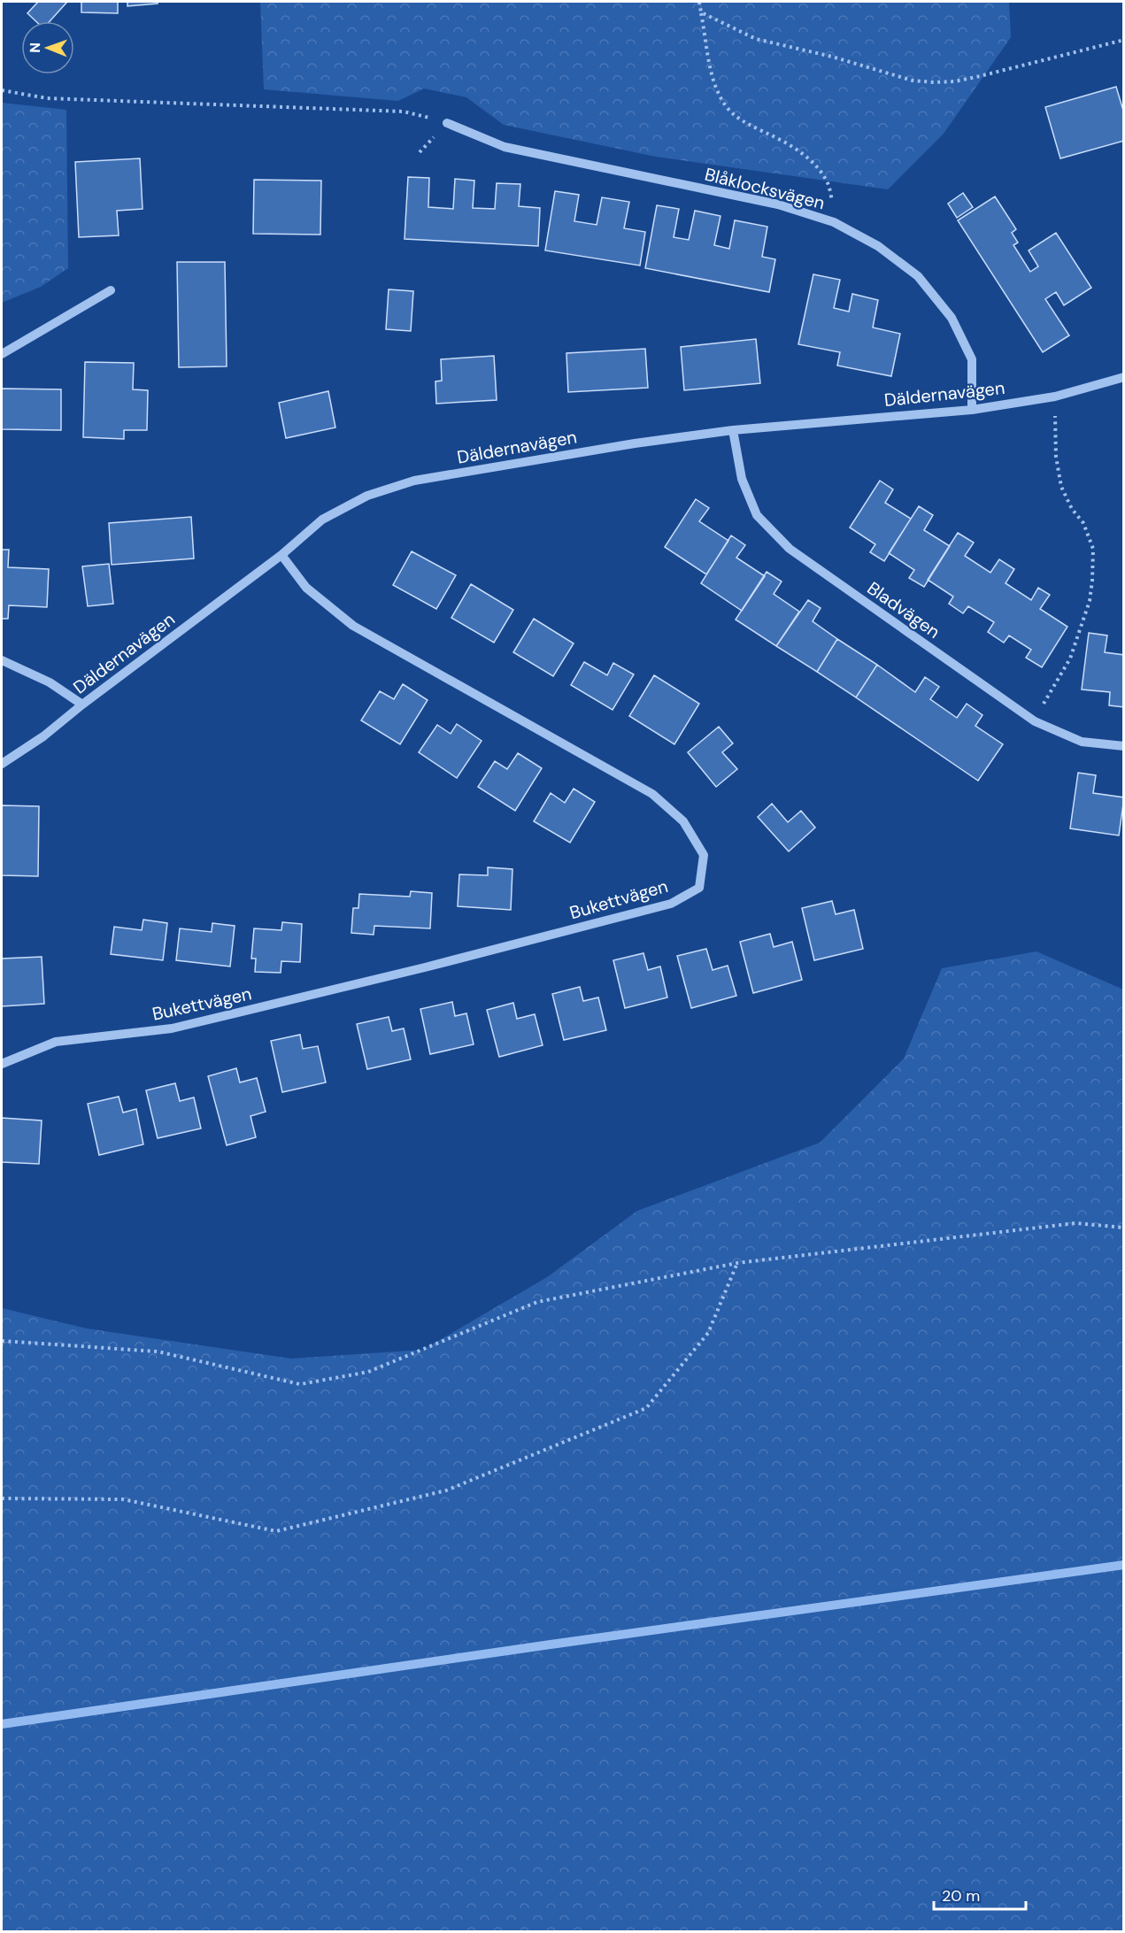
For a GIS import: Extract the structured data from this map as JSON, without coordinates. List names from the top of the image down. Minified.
{"streets":{"street":["Blåklocksvägen","Däldernavägen","Bladvägen","Bukettvägen"]},"crossings":[["Blåklocksvägen","Däldernavägen"],["Däldernavägen","Bladvägen"],["Däldernavägen","Bukettvägen"]],"scale_bar":"20 m","north":"left"}
